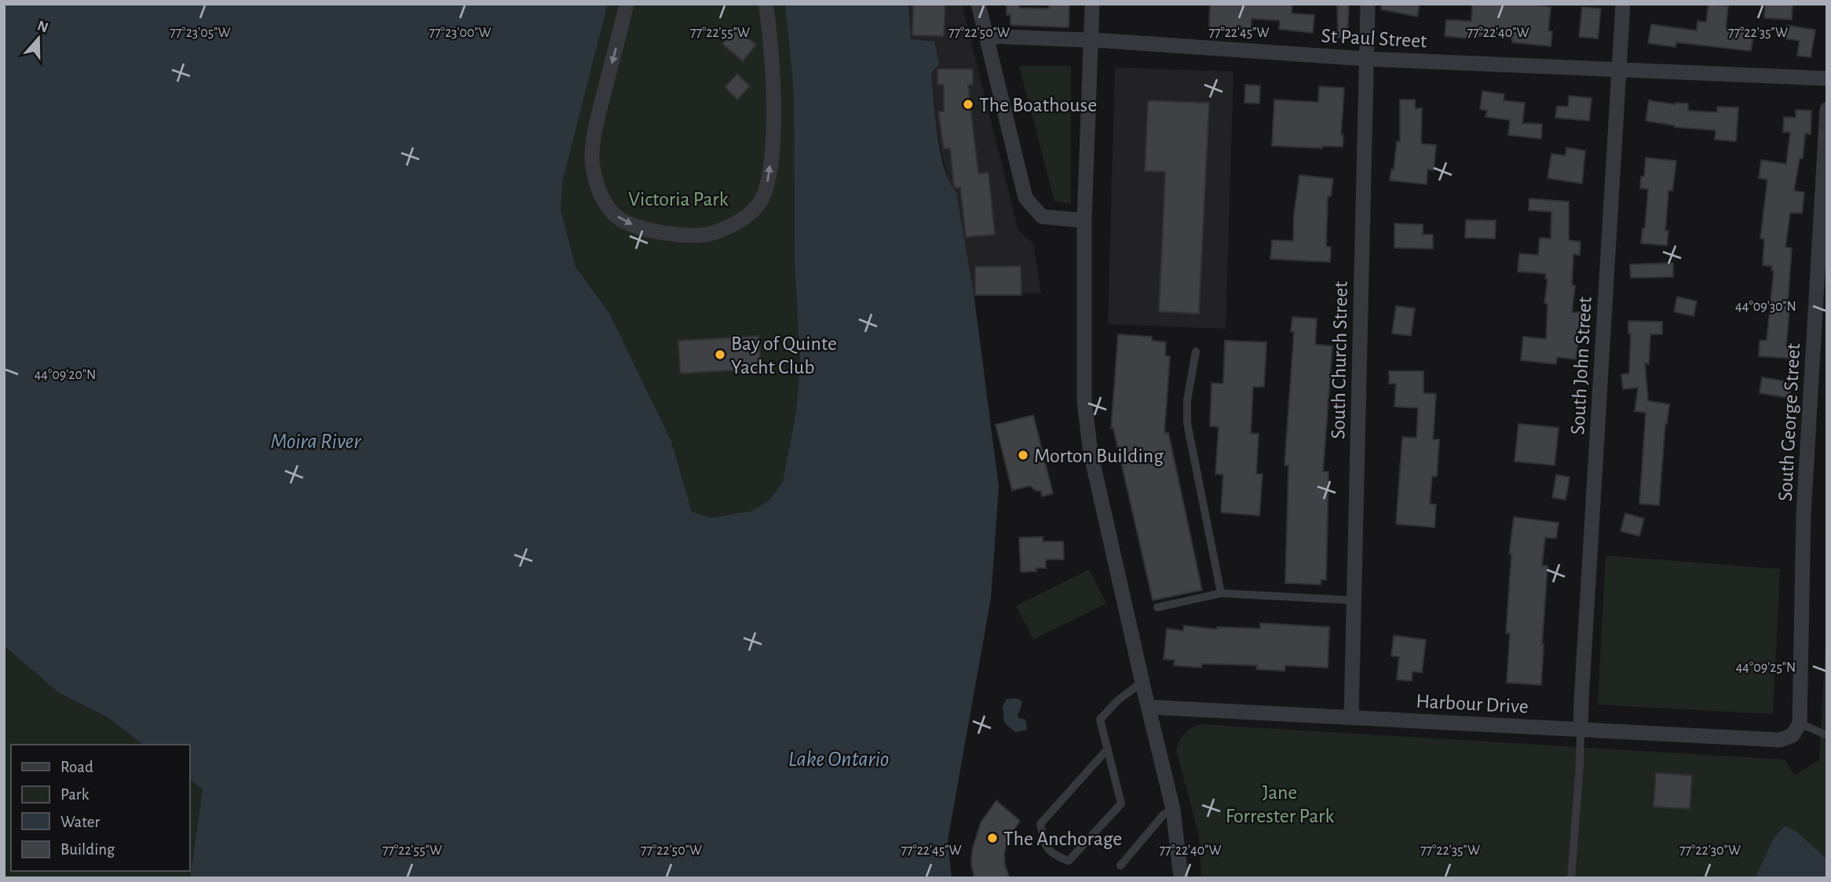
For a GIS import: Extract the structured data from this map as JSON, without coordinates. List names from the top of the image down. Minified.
{"streets":{"street":["St Paul Street","South Church Street","South John Street","South George Street","Harbour Drive"]},"crossings":[["St Paul Street","South Church Street"],["St Paul Street","South John Street"],["South Church Street","Harbour Drive"],["South John Street","Harbour Drive"],["South George Street","Harbour Drive"]],"water":["Moira River","Lake Ontario"],"parks":["Victoria Park","Jane Forrester Park"],"places":["The Boathouse","Bay of Quinte Yacht Club","Morton Building","The Anchorage"],"legend":["Road","Park","Water","Building"],"north":"top","coordinates":["77°23'05\"W","77°23'00\"W","77°22'55\"W","77°22'50\"W","77°22'45\"W","77°22'40\"W","77°22'35\"W","44°09'30\"N","44°09'20\"N","44°09'25\"N","77°22'30\"W"]}
